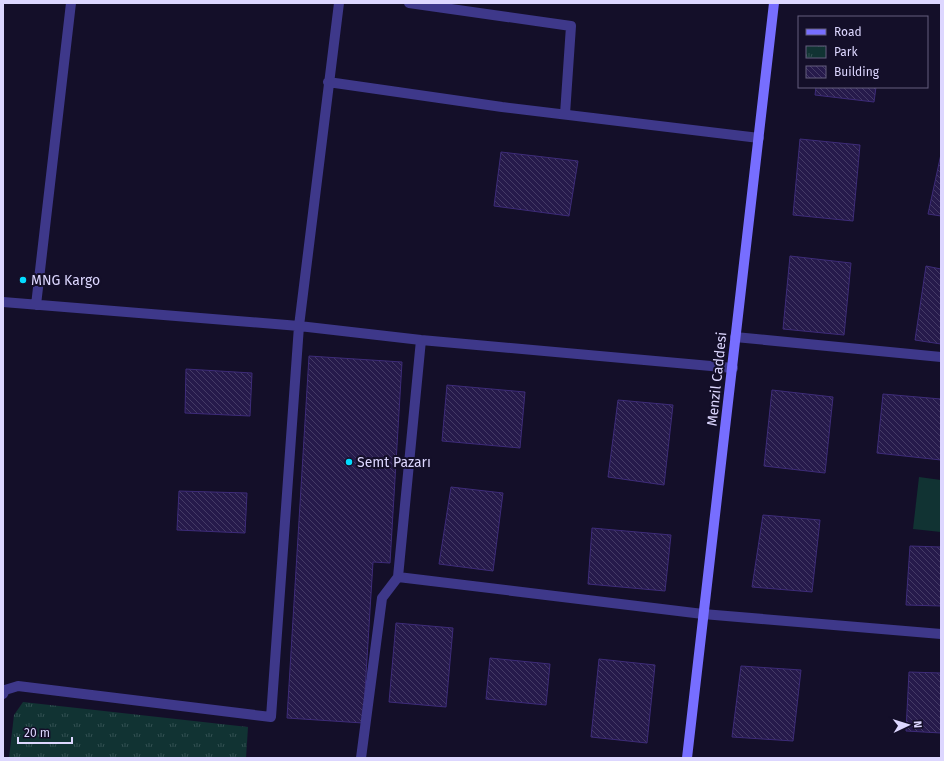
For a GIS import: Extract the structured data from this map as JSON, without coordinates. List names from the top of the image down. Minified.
{"streets":{"street":["Menzil Caddesi"]},"places":["MNG Kargo","Semt Pazarı"],"legend":["Road","Park","Building"],"scale_bar":"20 m","north":"right"}
